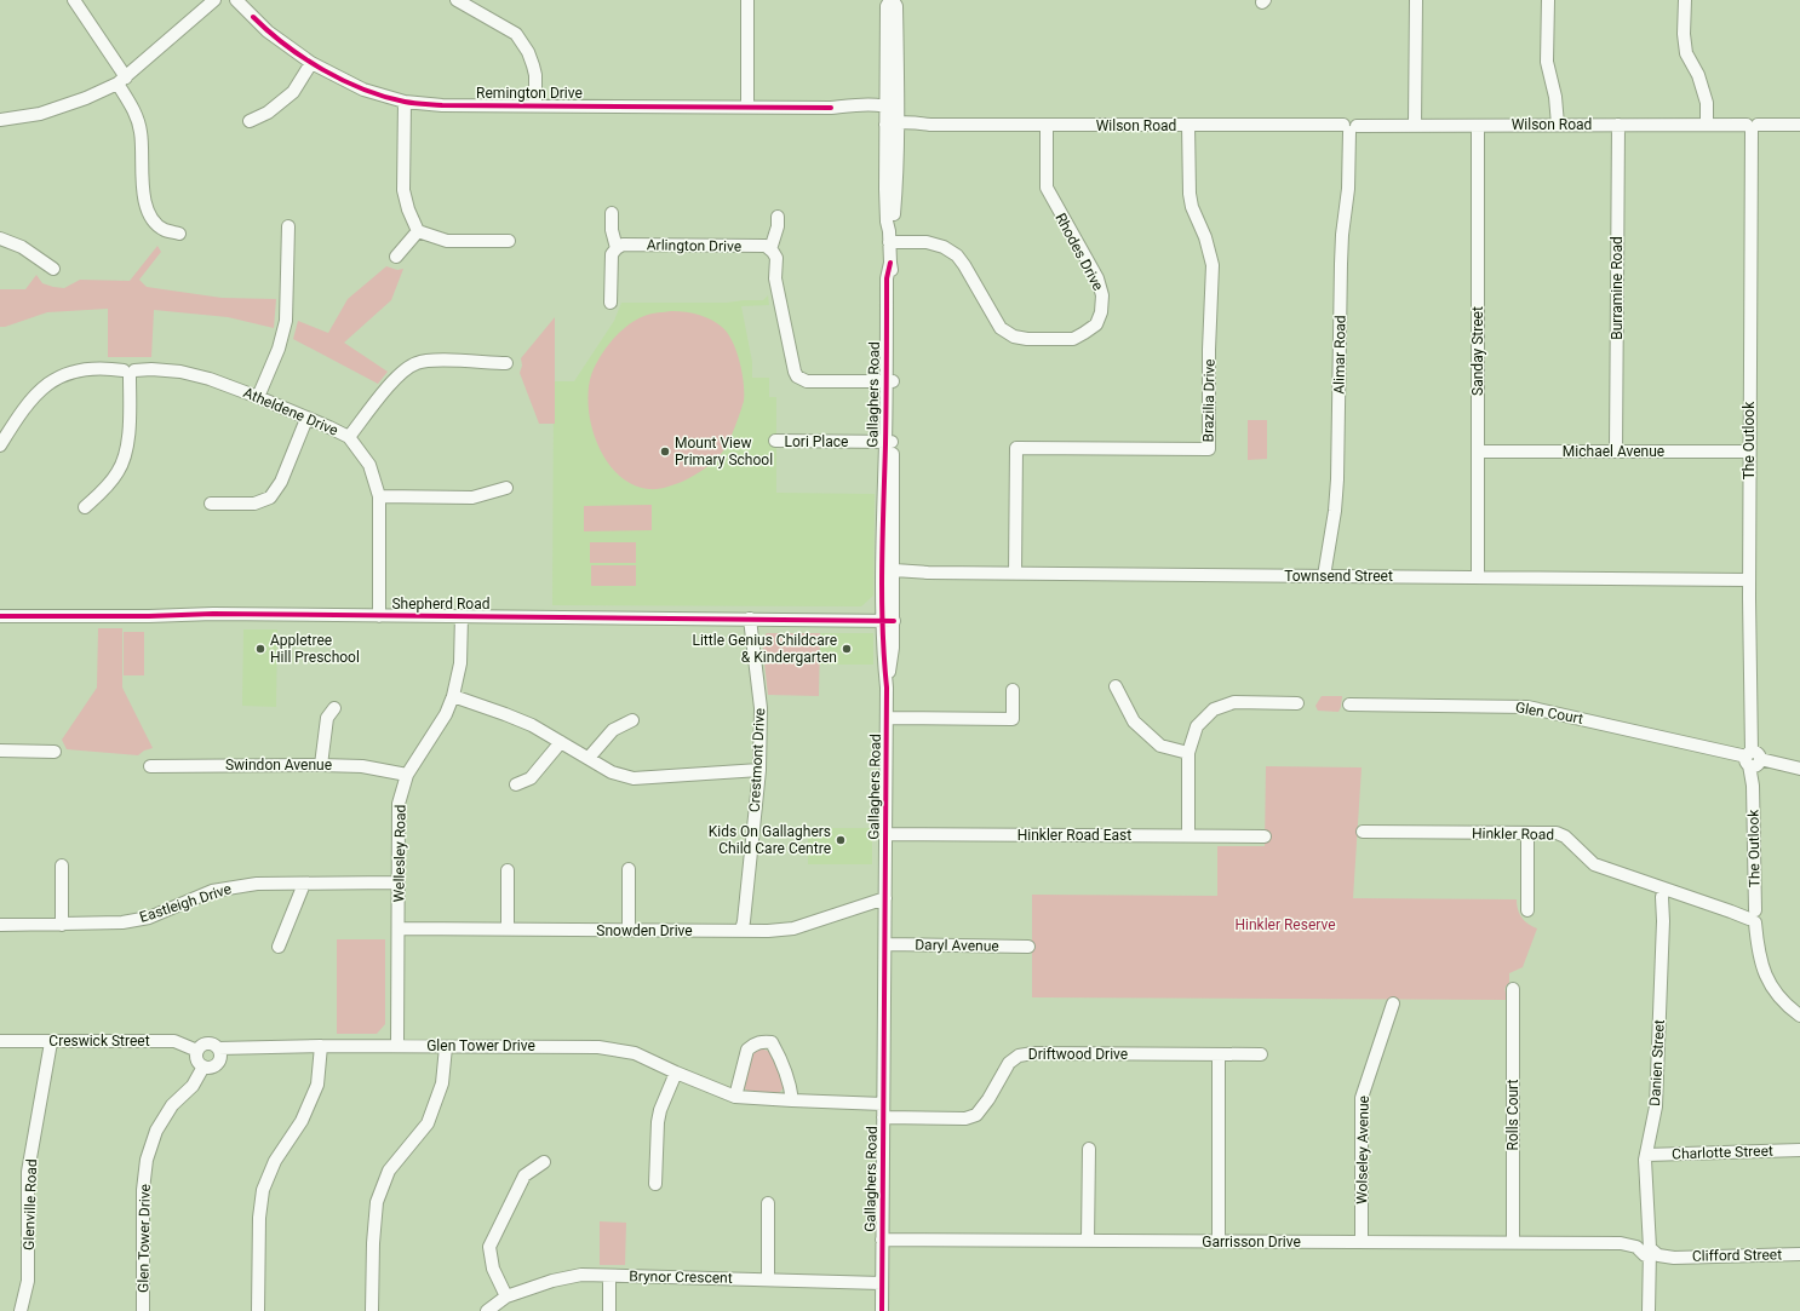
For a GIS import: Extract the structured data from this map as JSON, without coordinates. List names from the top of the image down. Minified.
{"streets":{"street":["Remington Drive","Wilson Road","Arlington Drive","Rhodes Drive","Burramine Road","Sanday Street","Alimar Road","Gallaghers Road","Brazilia Drive","Atheldene Drive","The Outlook","Lori Place","Michael Avenue","Townsend Street","Shepherd Road","Glen Court","Crestmont Drive","Swindon Avenue","Hinkler Road","Hinkler Road East","Wellesley Road","Eastleigh Drive","Snowden Drive","Daryl Avenue","Creswick Street","Glen Tower Drive","Driftwood Drive","Danien Street","Rolls Court","Wolseley Avenue","Charlotte Street","Glenville Road","Garrisson Drive","Clifford Street","Brynor Crescent"]},"crossings":[["Remington Drive","Wilson Road"],["Remington Drive","Gallaghers Road"],["Wilson Road","Rhodes Drive"],["Wilson Road","Burramine Road"],["Wilson Road","Sanday Street"],["Wilson Road","Alimar Road"],["Wilson Road","Gallaghers Road"],["Wilson Road","Brazilia Drive"],["Wilson Road","The Outlook"],["Rhodes Drive","Gallaghers Road"],["Burramine Road","Michael Avenue"],["Sanday Street","Michael Avenue"],["Sanday Street","Townsend Street"],["Alimar Road","Townsend Street"],["Gallaghers Road","Lori Place"],["Gallaghers Road","Townsend Street"],["Gallaghers Road","Shepherd Road"],["Gallaghers Road","Hinkler Road East"],["Gallaghers Road","Snowden Drive"],["Gallaghers Road","Daryl Avenue"],["Gallaghers Road","Glen Tower Drive"],["Gallaghers Road","Driftwood Drive"],["Gallaghers Road","Garrisson Drive"],["Gallaghers Road","Brynor Crescent"],["Brazilia Drive","Townsend Street"],["Atheldene Drive","Shepherd Road"],["The Outlook","Michael Avenue"],["The Outlook","Townsend Street"],["The Outlook","Glen Court"],["The Outlook","Hinkler Road"],["Shepherd Road","Crestmont Drive"],["Shepherd Road","Wellesley Road"],["Crestmont Drive","Snowden Drive"],["Swindon Avenue","Wellesley Road"],["Hinkler Road","Danien Street"],["Wellesley Road","Eastleigh Drive"],["Wellesley Road","Snowden Drive"],["Wellesley Road","Glen Tower Drive"],["Creswick Street","Glen Tower Drive"],["Creswick Street","Glenville Road"],["Danien Street","Charlotte Street"],["Danien Street","Garrisson Drive"],["Danien Street","Clifford Street"],["Rolls Court","Garrisson Drive"],["Wolseley Avenue","Garrisson Drive"],["Garrisson Drive","Clifford Street"]],"parks":["Hinkler Reserve"],"places":["Mount View Primary School","Appletree Hill Preschool","Little Genius Childcare & Kindergarten","Kids On Gallaghers Child Care Centre"]}
